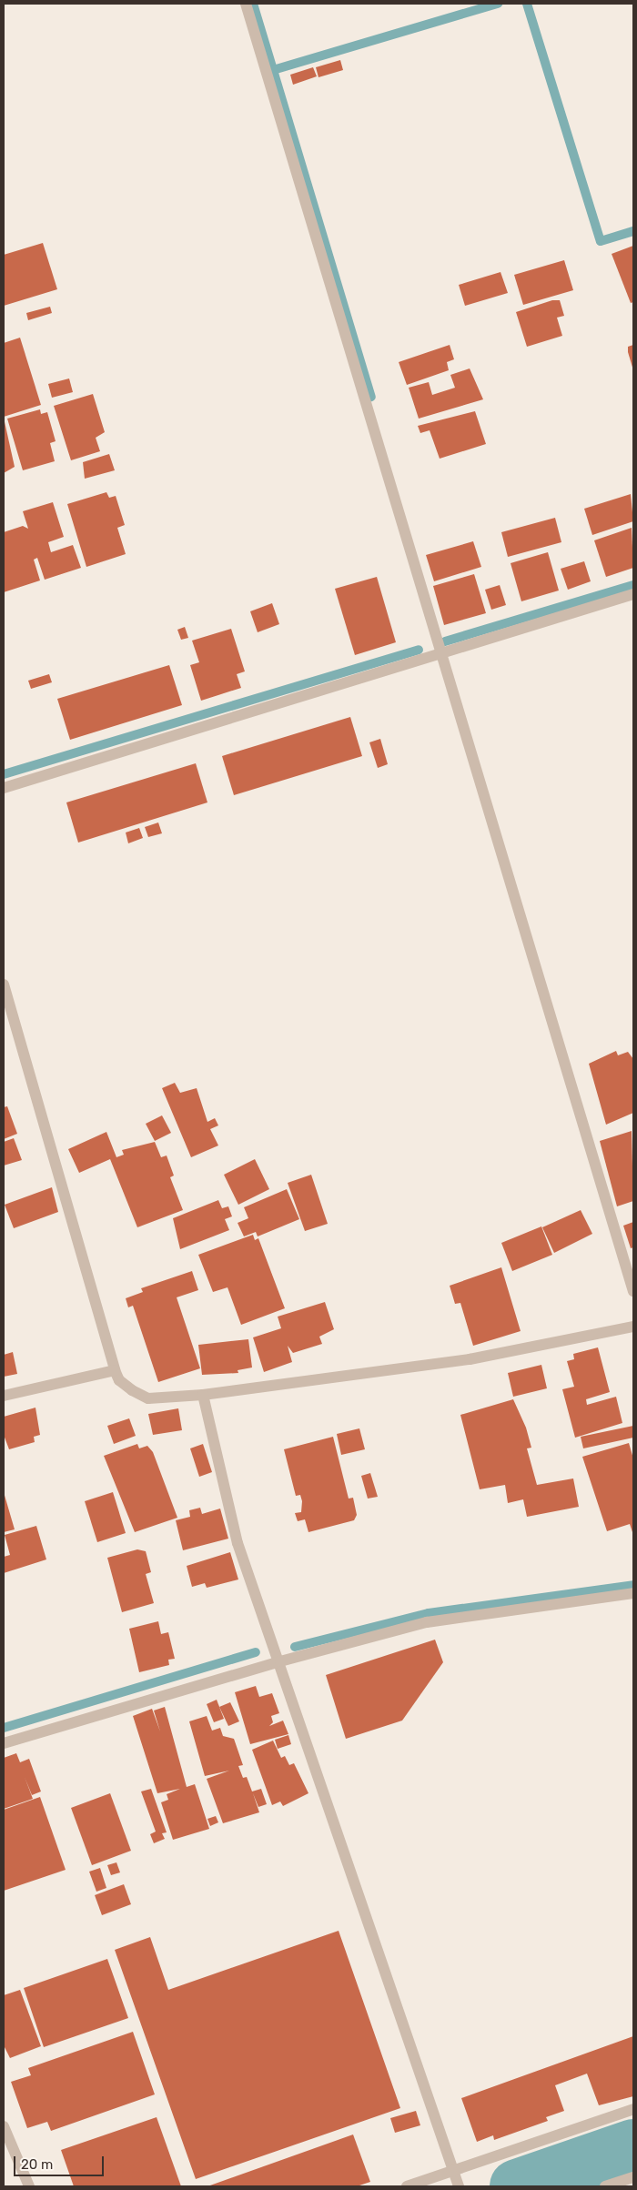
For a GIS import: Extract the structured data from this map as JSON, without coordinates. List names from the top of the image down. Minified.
{"scale_bar":"20 m"}
